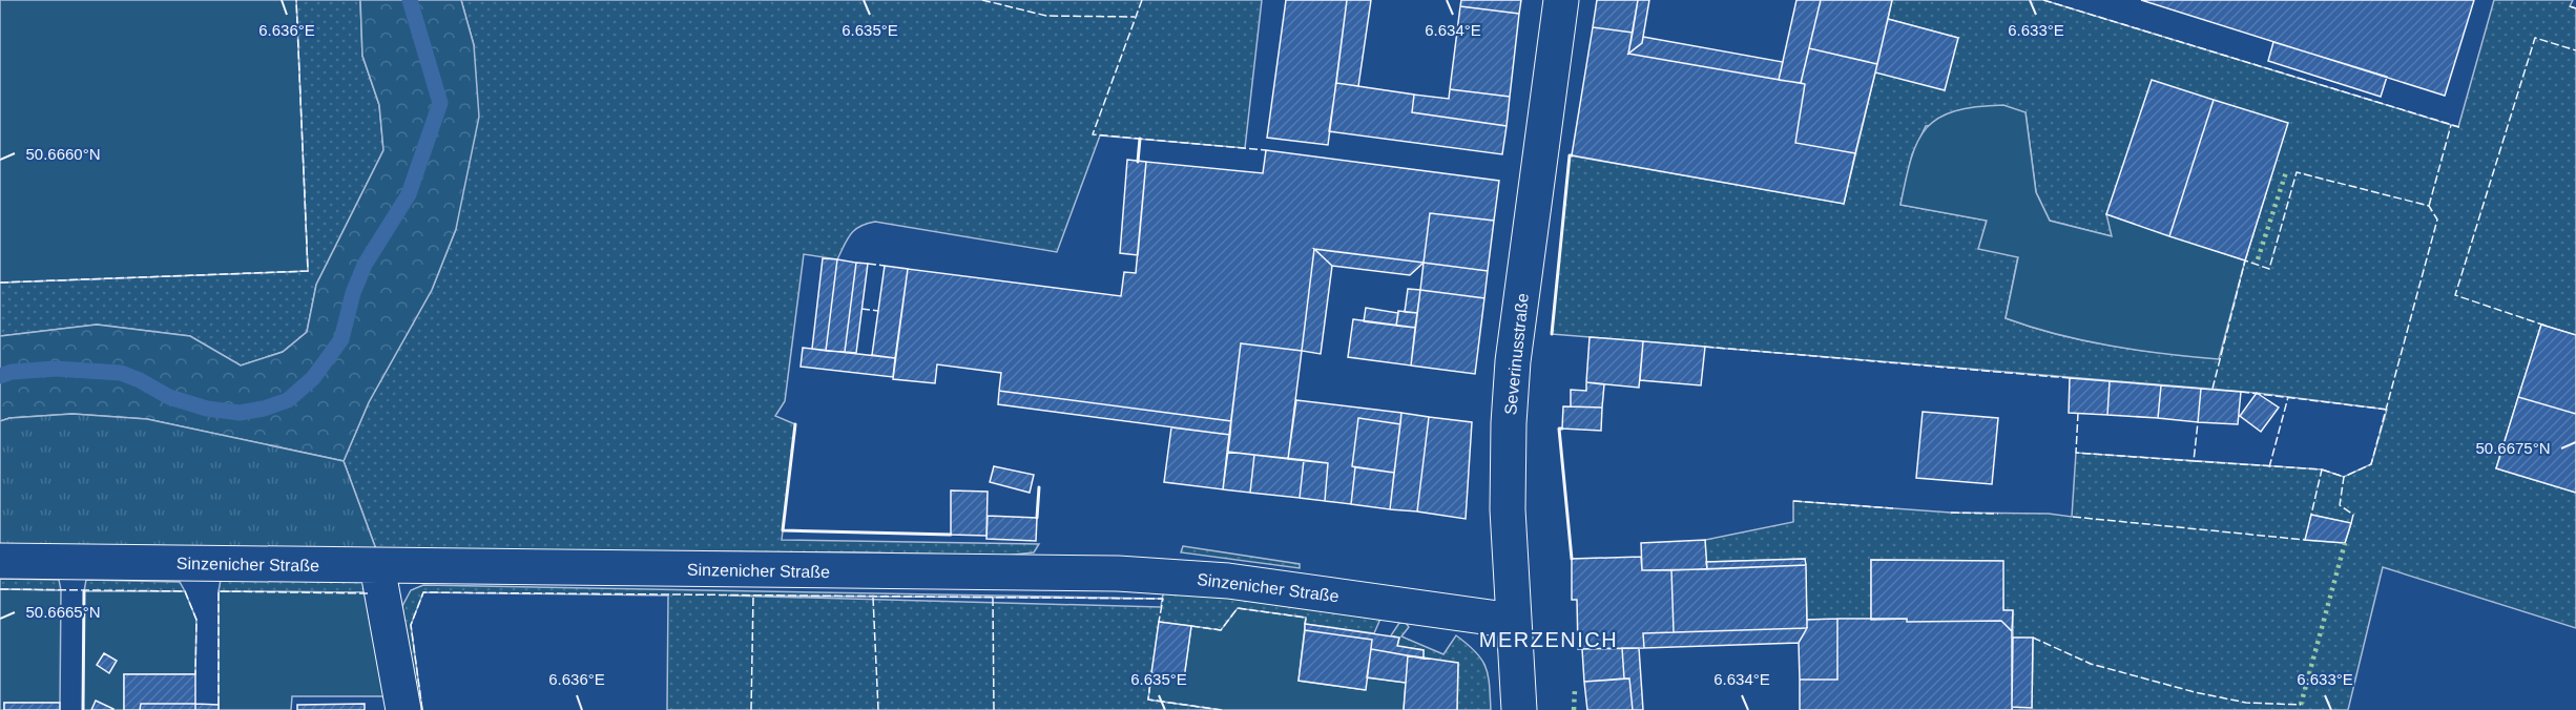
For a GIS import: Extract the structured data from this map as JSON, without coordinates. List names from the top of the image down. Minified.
{"streets":{"street":["Severinusstraße","Sinzenicher Straße"]},"crossings":[["Severinusstraße","Sinzenicher Straße"]],"districts":["MERZENICH"],"coordinates":["6.636°E","6.635°E","6.634°E","6.633°E","50.6660°N","50.6675°N","50.6665°N"]}
